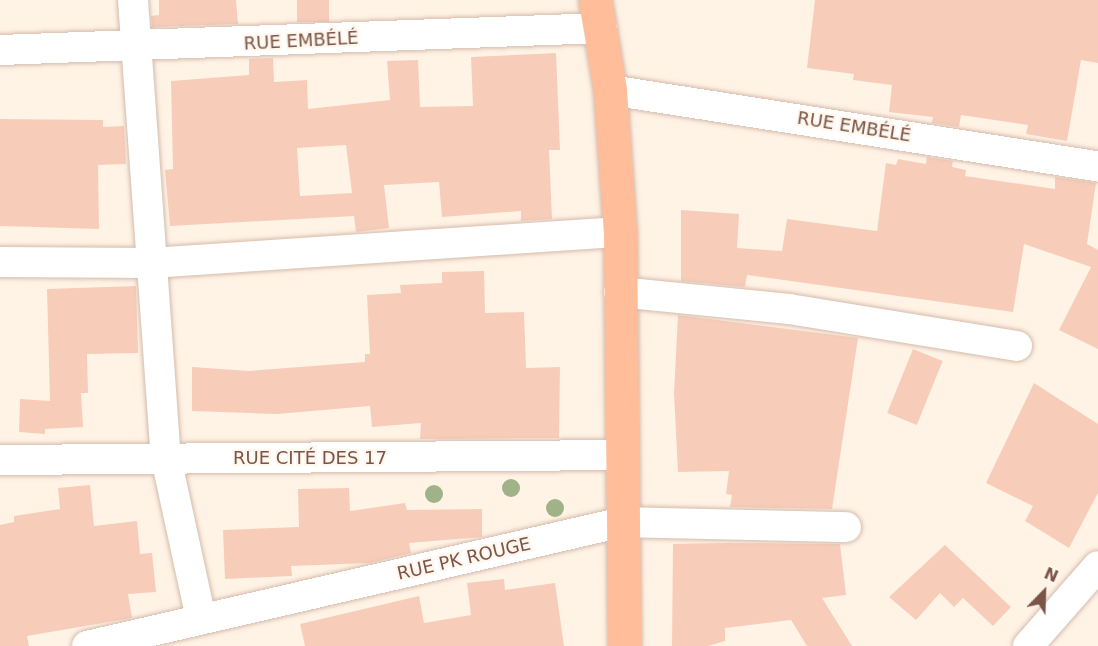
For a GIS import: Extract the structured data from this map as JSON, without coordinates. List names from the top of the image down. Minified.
{"streets":{"street":["RUE EMBÉLÉ","RUE CITÉ DES 17","RUE PK ROUGE"]},"north":"top right"}
